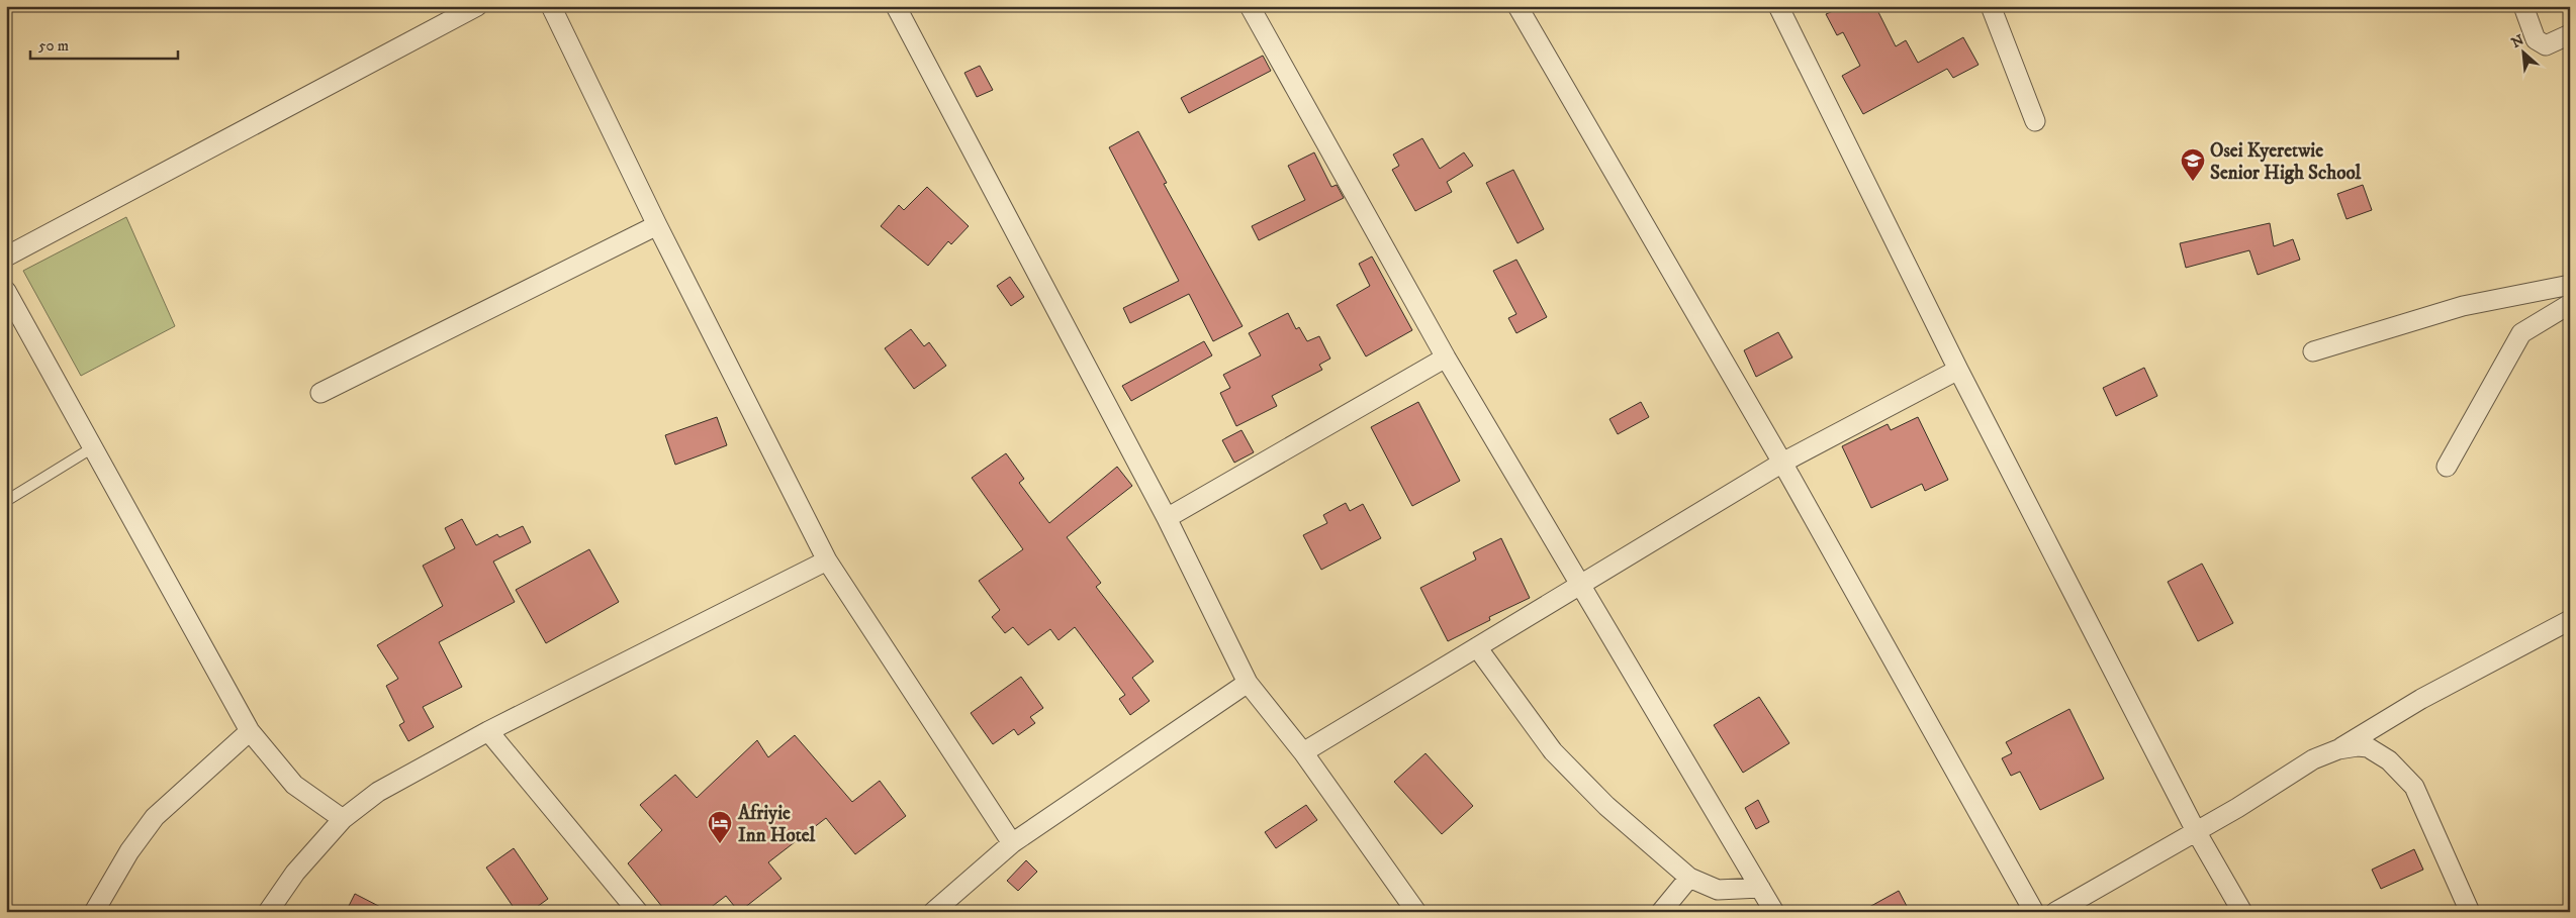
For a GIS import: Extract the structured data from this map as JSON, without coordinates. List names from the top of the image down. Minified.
{"places":{"school or university":["Osei Kyeretwie Senior High School"],"hotel":["Afriyie Inn Hotel"]},"scale_bar":"50 m","north":"top left"}
